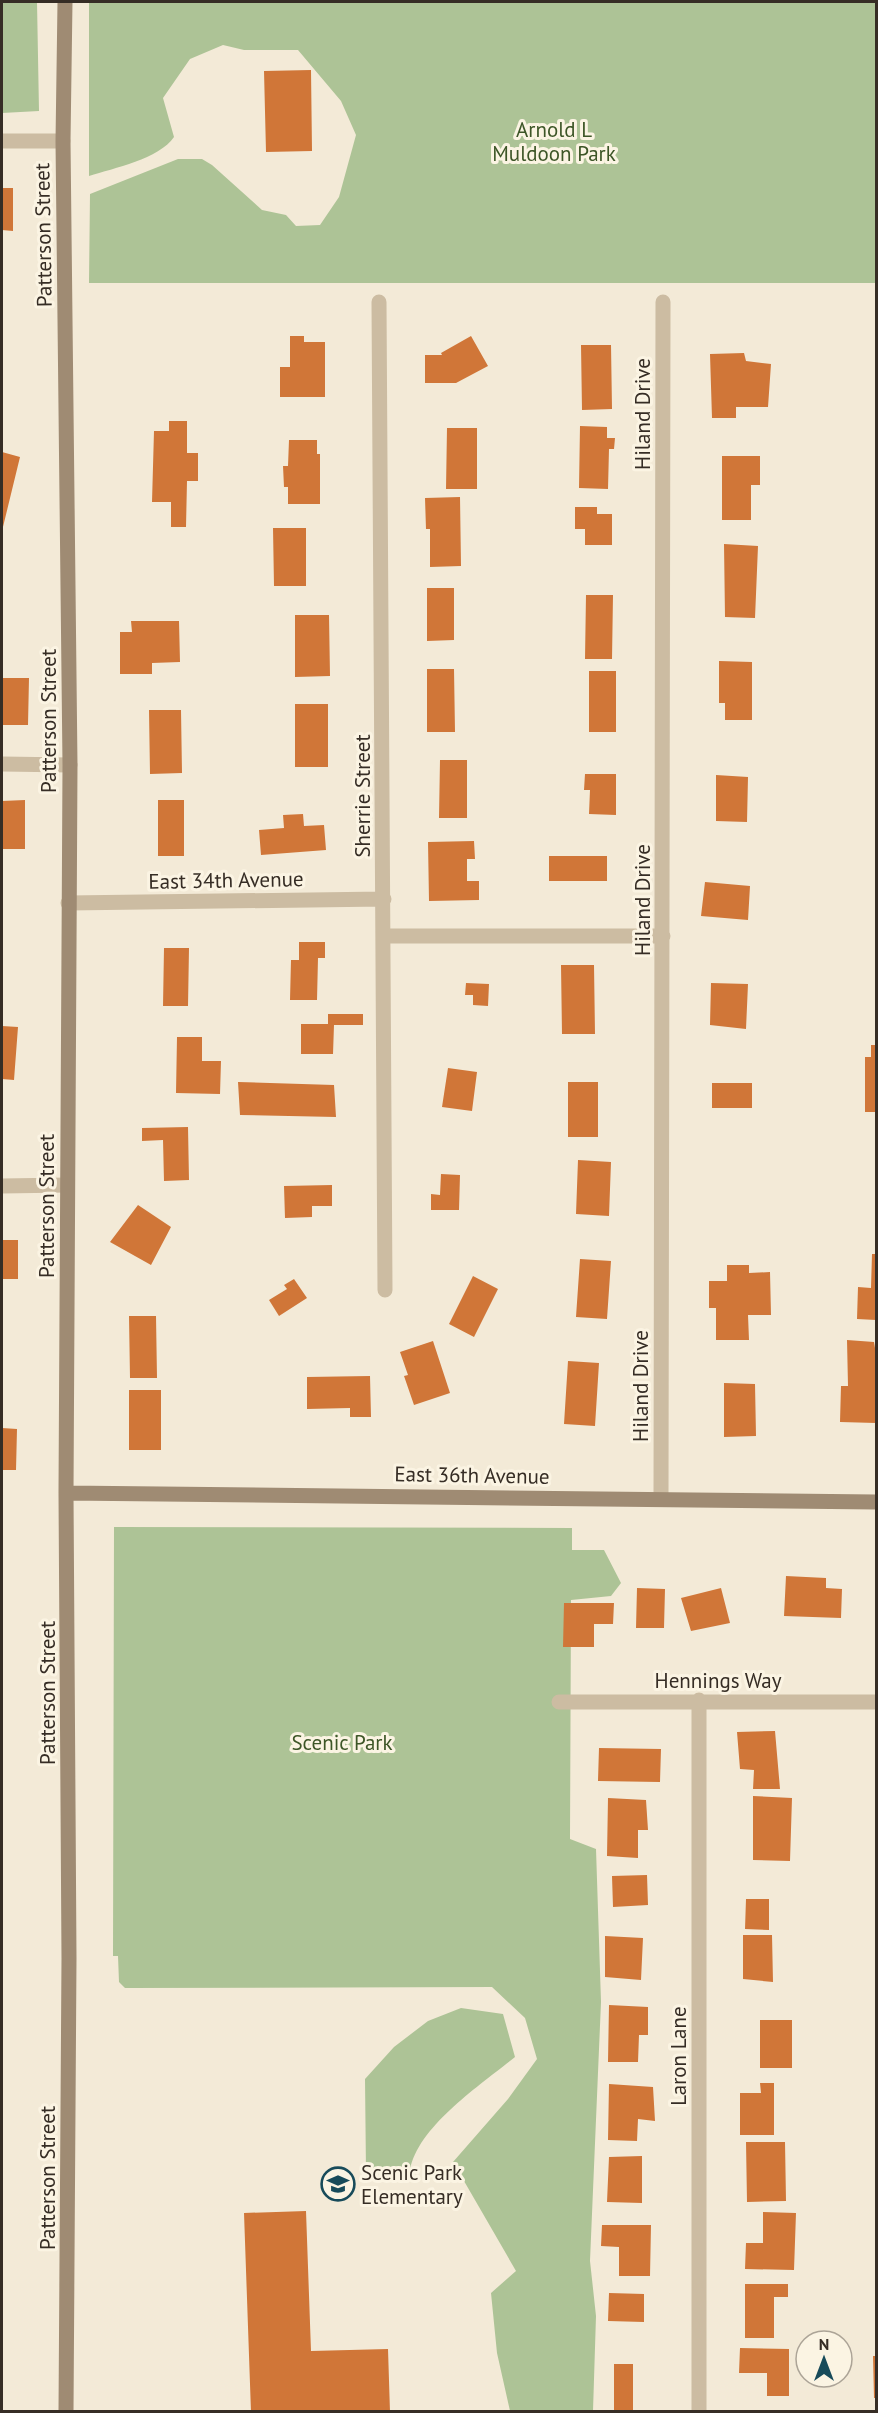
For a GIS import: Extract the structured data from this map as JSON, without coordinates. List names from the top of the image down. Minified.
{"streets":{"street":["Patterson Street","Hiland Drive","Sherrie Street","East 34th Avenue","East 36th Avenue","Hennings Way","Laron Lane"]},"crossings":[["Patterson Street","East 34th Avenue"],["Patterson Street","East 36th Avenue"],["Hiland Drive","East 36th Avenue"],["Sherrie Street","East 34th Avenue"],["Hennings Way","Laron Lane"]],"parks":["Arnold L Muldoon Park","Scenic Park"],"places":{"school or university":["Scenic Park Elementary"]},"north":"top"}
